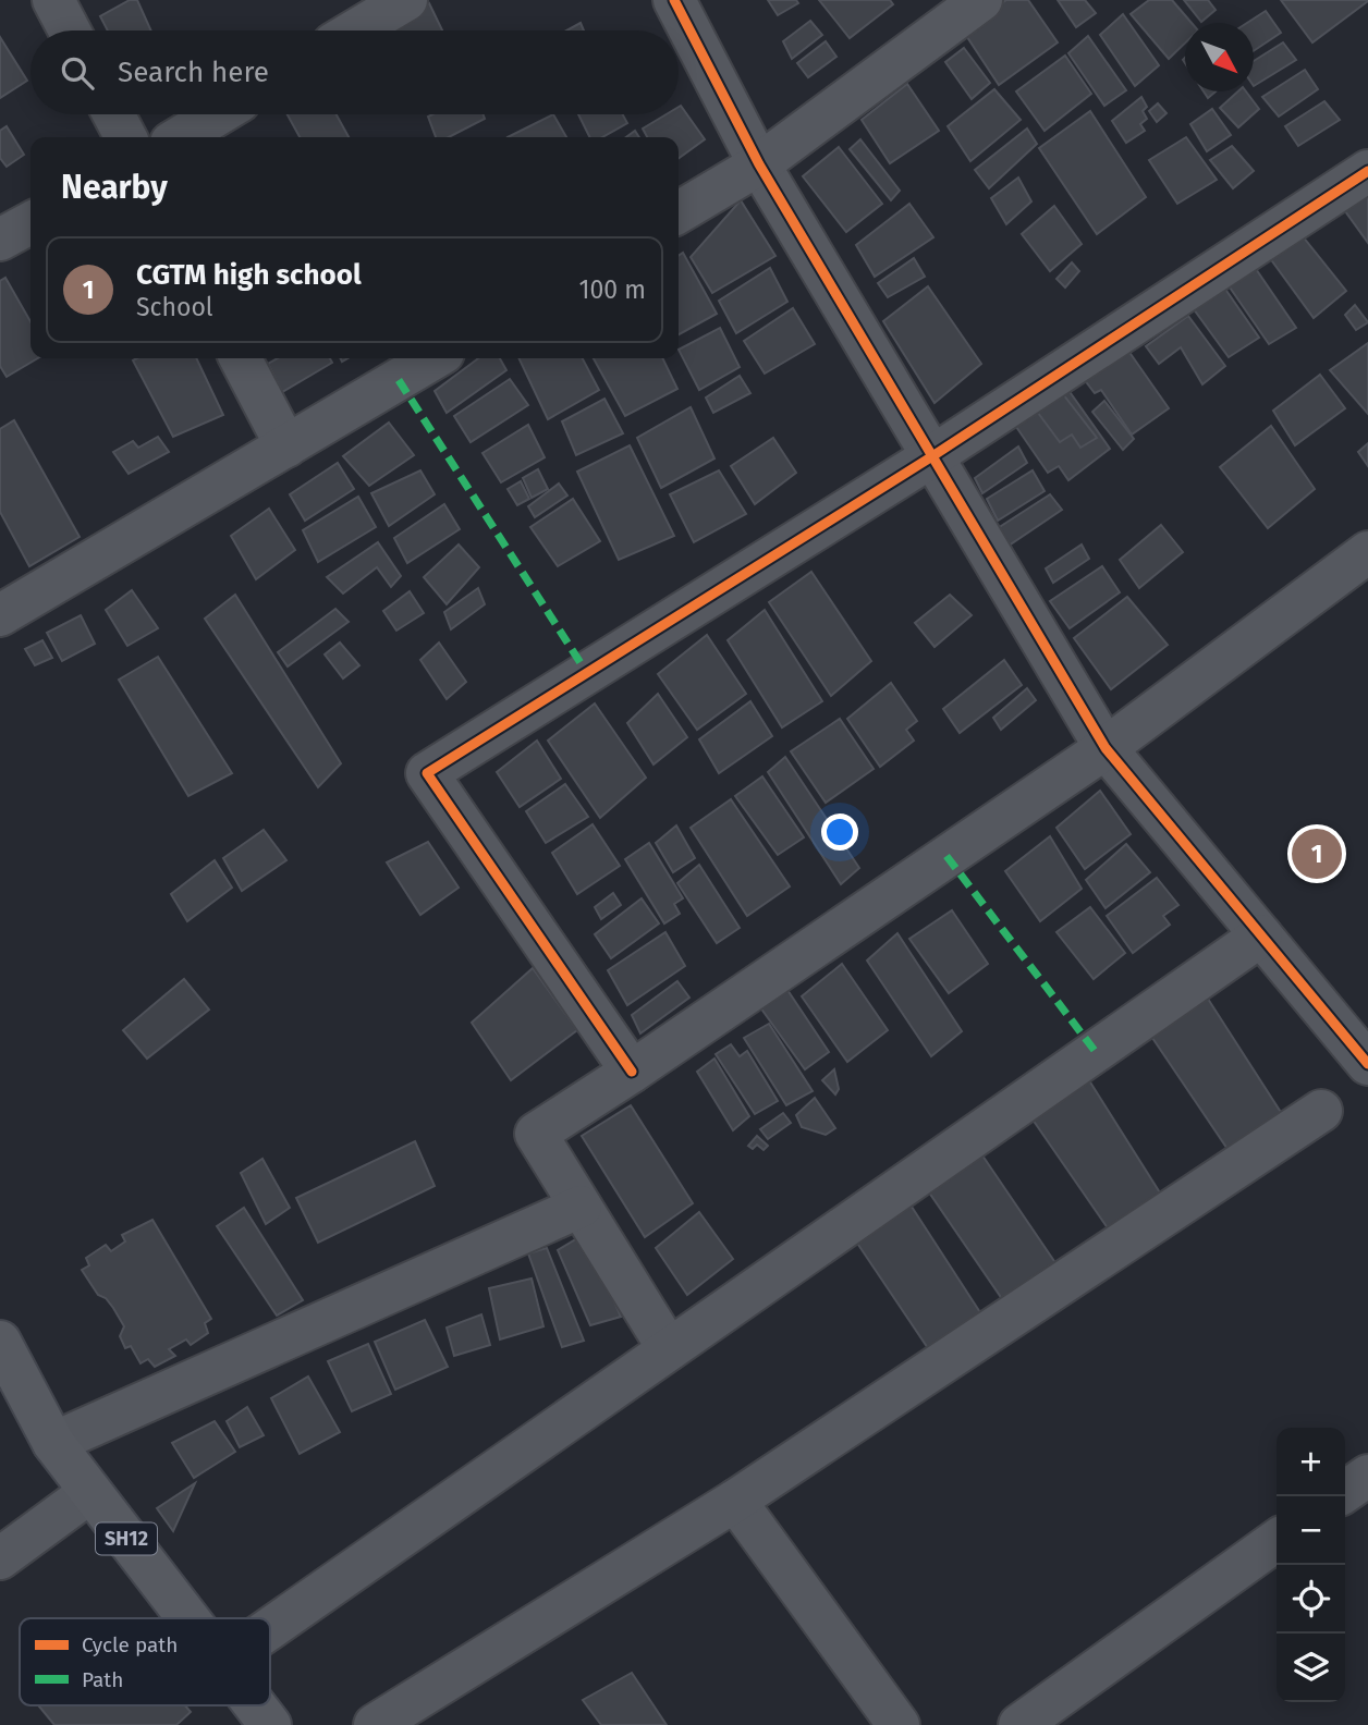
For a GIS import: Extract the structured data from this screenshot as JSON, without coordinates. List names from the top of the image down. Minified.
{"streets":{"main road":["SH12"]},"legend":["Cycle path","Path"],"north":"bottom right","page":{"search":"Search here","heading":"Nearby","list":[{"mark":"1","name":"CGTM high school","note":"School","value":"100 m"}],"pins":"1","map_buttons":["+","−"]}}
